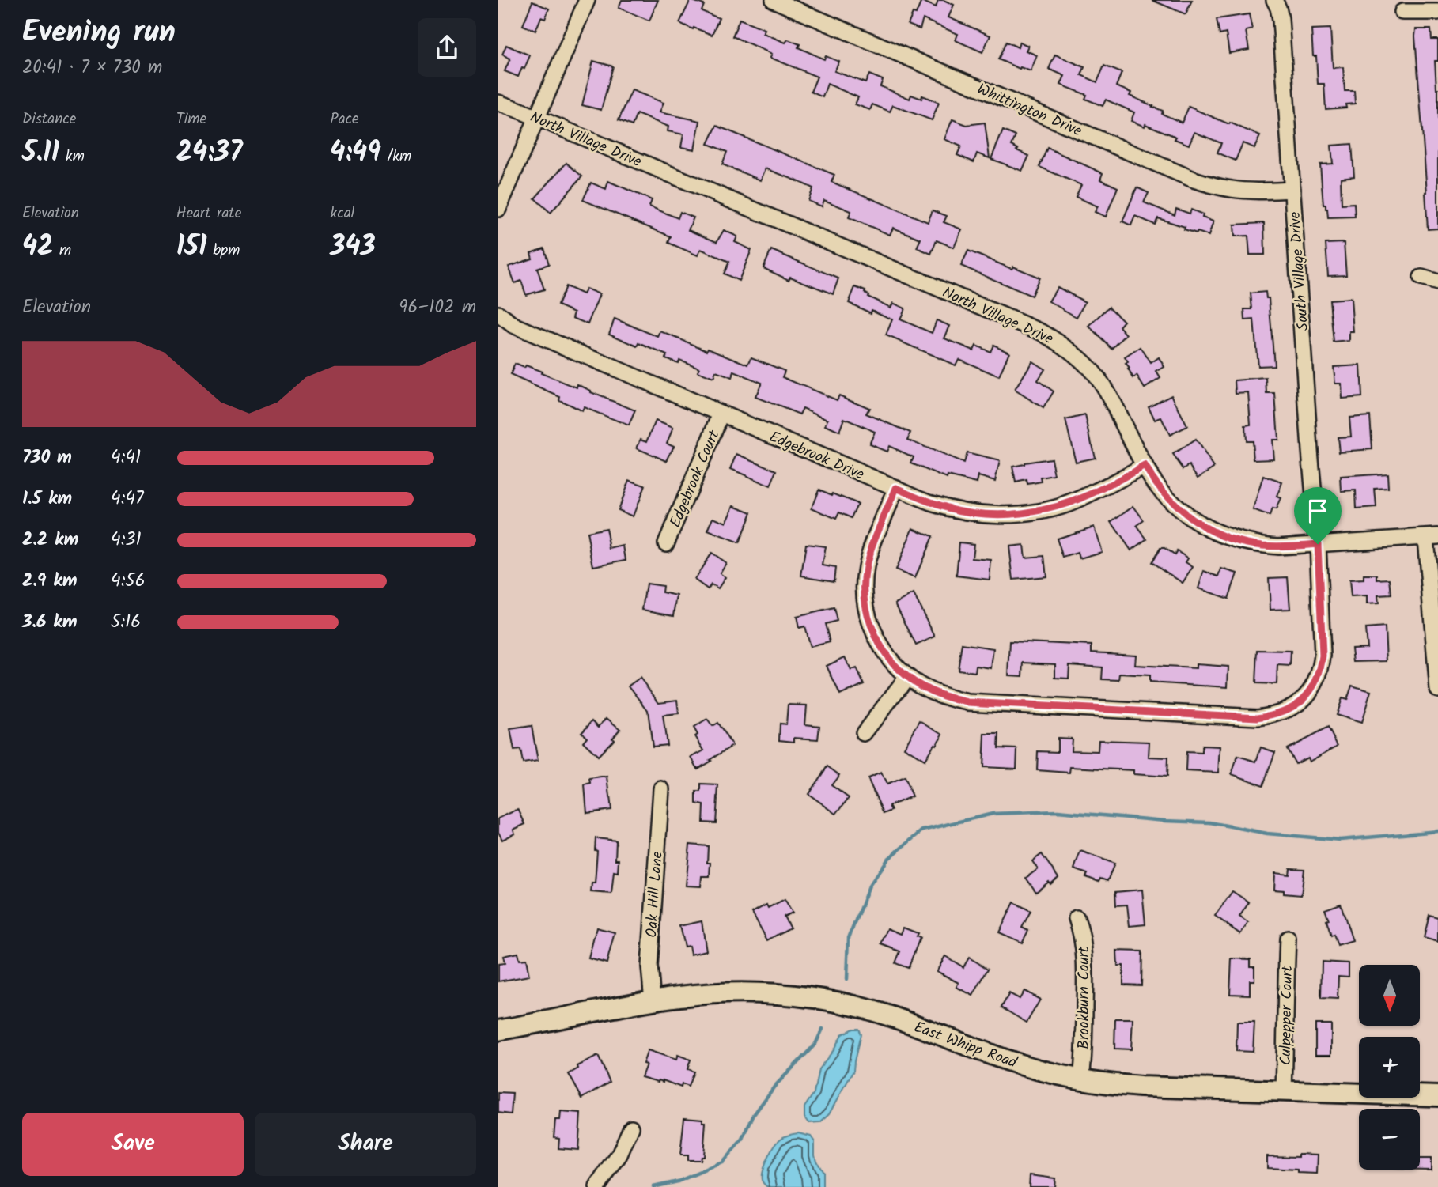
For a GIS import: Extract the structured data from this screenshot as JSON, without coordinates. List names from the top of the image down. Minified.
{"streets":{"main road":["East Whipp Road"],"street":["Whittington Drive","North Village Drive","South Village Drive","Edgebrook Drive","Edgebrook Court","Oak Hill Lane","Brookburn Court","Culpepper Court"]},"crossings":[["Whittington Drive","South Village Drive"],["North Village Drive","South Village Drive"],["North Village Drive","Edgebrook Drive"],["South Village Drive","Edgebrook Drive"],["Edgebrook Drive","Edgebrook Court"],["Oak Hill Lane","East Whipp Road"],["Brookburn Court","East Whipp Road"],["Culpepper Court","East Whipp Road"]],"north":"bottom","page":{"heading":["Evening run","20:41 · 7 × 730 m"],"stats":[["Distance","5.11 km"],["Time","24:37"],["Pace","4:49 /km"],["Elevation","42 m"],["Heart rate","151 bpm"],["kcal","343"]],"chart":["Elevation","96–102 m"],"list":[{"name":"730 m","note":"4:41"},{"name":"1.5 km","note":"4:47"},{"name":"2.2 km","note":"4:31"},{"name":"2.9 km","note":"4:56"},{"name":"3.6 km","note":"5:16"}],"map_buttons":["+","−"],"buttons":["Save","Share"]}}
